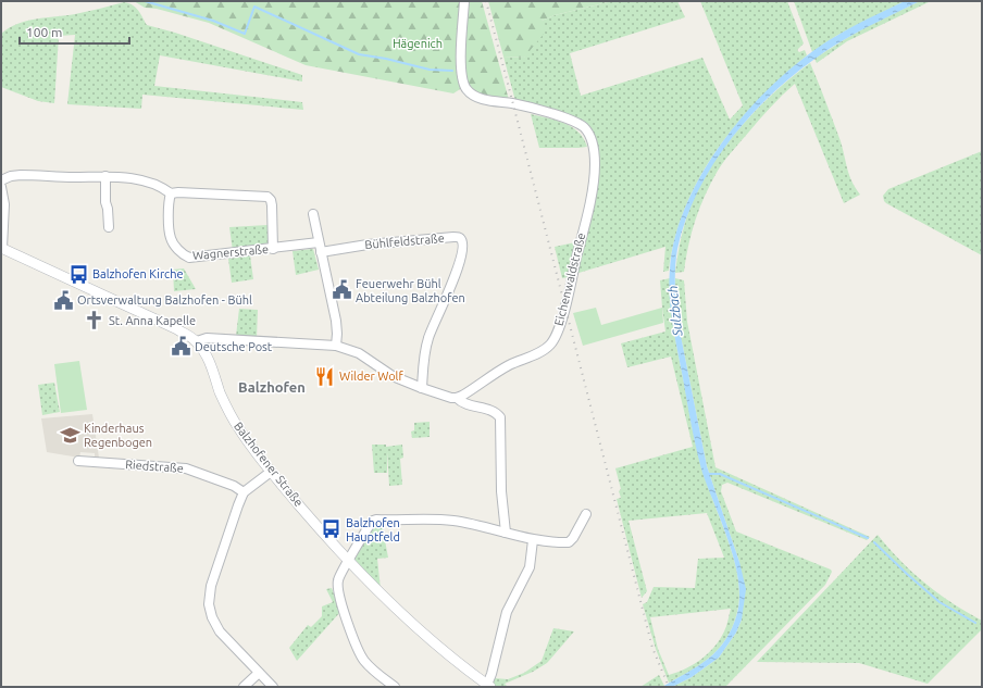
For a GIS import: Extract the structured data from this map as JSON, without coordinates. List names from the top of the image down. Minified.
{"streets":{"street":["Bühlfeldstraße","Wagnerstraße","Eichenwaldstraße","Balzhofener Straße","Riedstraße"]},"districts":["Balzhofen"],"water":["Sulzbach"],"parks":["Hägenich"],"places":{"bus stop":["Balzhofen Kirche","Balzhofen Hauptfeld"],"public building":["Feuerwehr Bühl Abteilung Balzhofen","Ortsverwaltung Balzhofen - Bühl","Deutsche Post"],"church":["St. Anna Kapelle"],"restaurant":["Wilder Wolf"],"school or university":["Kinderhaus Regenbogen"]},"scale_bar":"100 m"}
